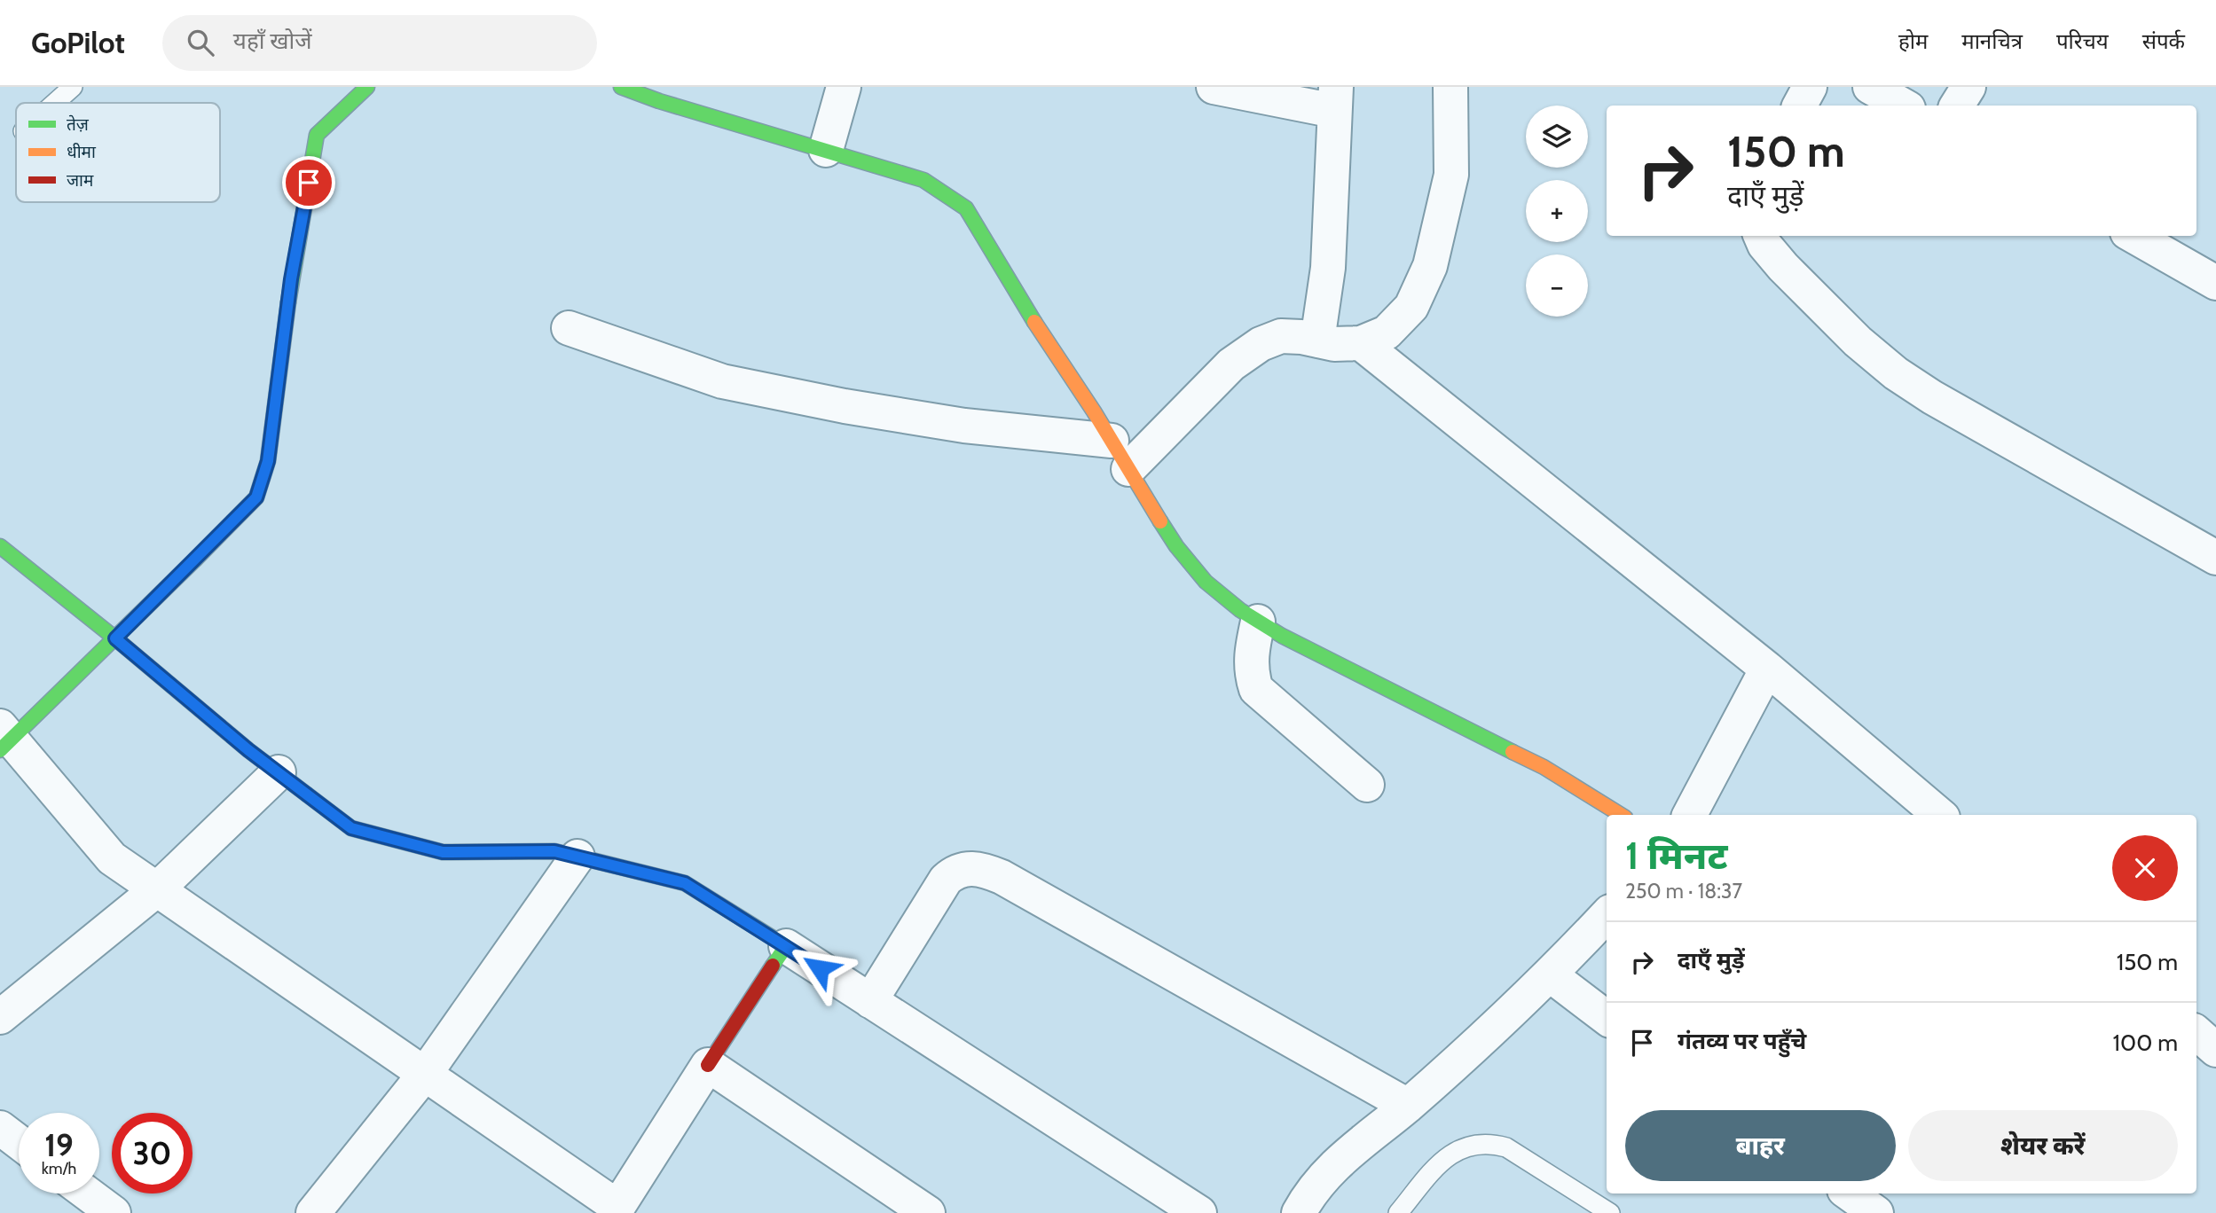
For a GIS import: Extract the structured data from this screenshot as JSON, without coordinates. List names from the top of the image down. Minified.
{"legend":["तेज़","धीमा","जाम"],"page":{"header":"GoPilot","search":"यहाँ खोजें","nav":["होम","मानचित्र","परिचय","संपर्क"],"map_buttons":["+","−"],"turn":["150 m","दाएँ मुड़ें"],"heading":["1 मिनट","250 m · 18:37"],"list":[{"name":"दाएँ मुड़ें","value":"150 m"},{"name":"गंतव्य पर पहुँचे","value":"100 m"}],"buttons":["बाहर","शेयर करें"],"speed":"19 km/h","limit":"30"}}
